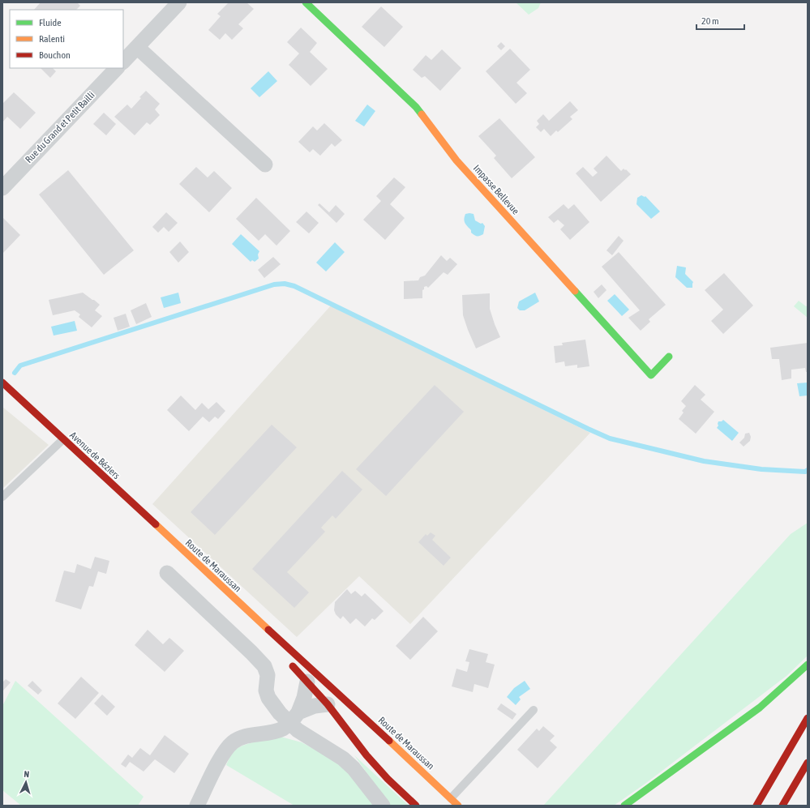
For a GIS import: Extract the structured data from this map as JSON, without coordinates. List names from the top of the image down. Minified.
{"streets":{"main road":["Impasse Bellevue","Avenue de Béziers","Route de Maraussan"],"street":["Rue du Grand et Petit Bailli"]},"crossings":[["Avenue de Béziers","Route de Maraussan"]],"legend":["Fluide","Ralenti","Bouchon"],"scale_bar":"20 m","north":"top"}
